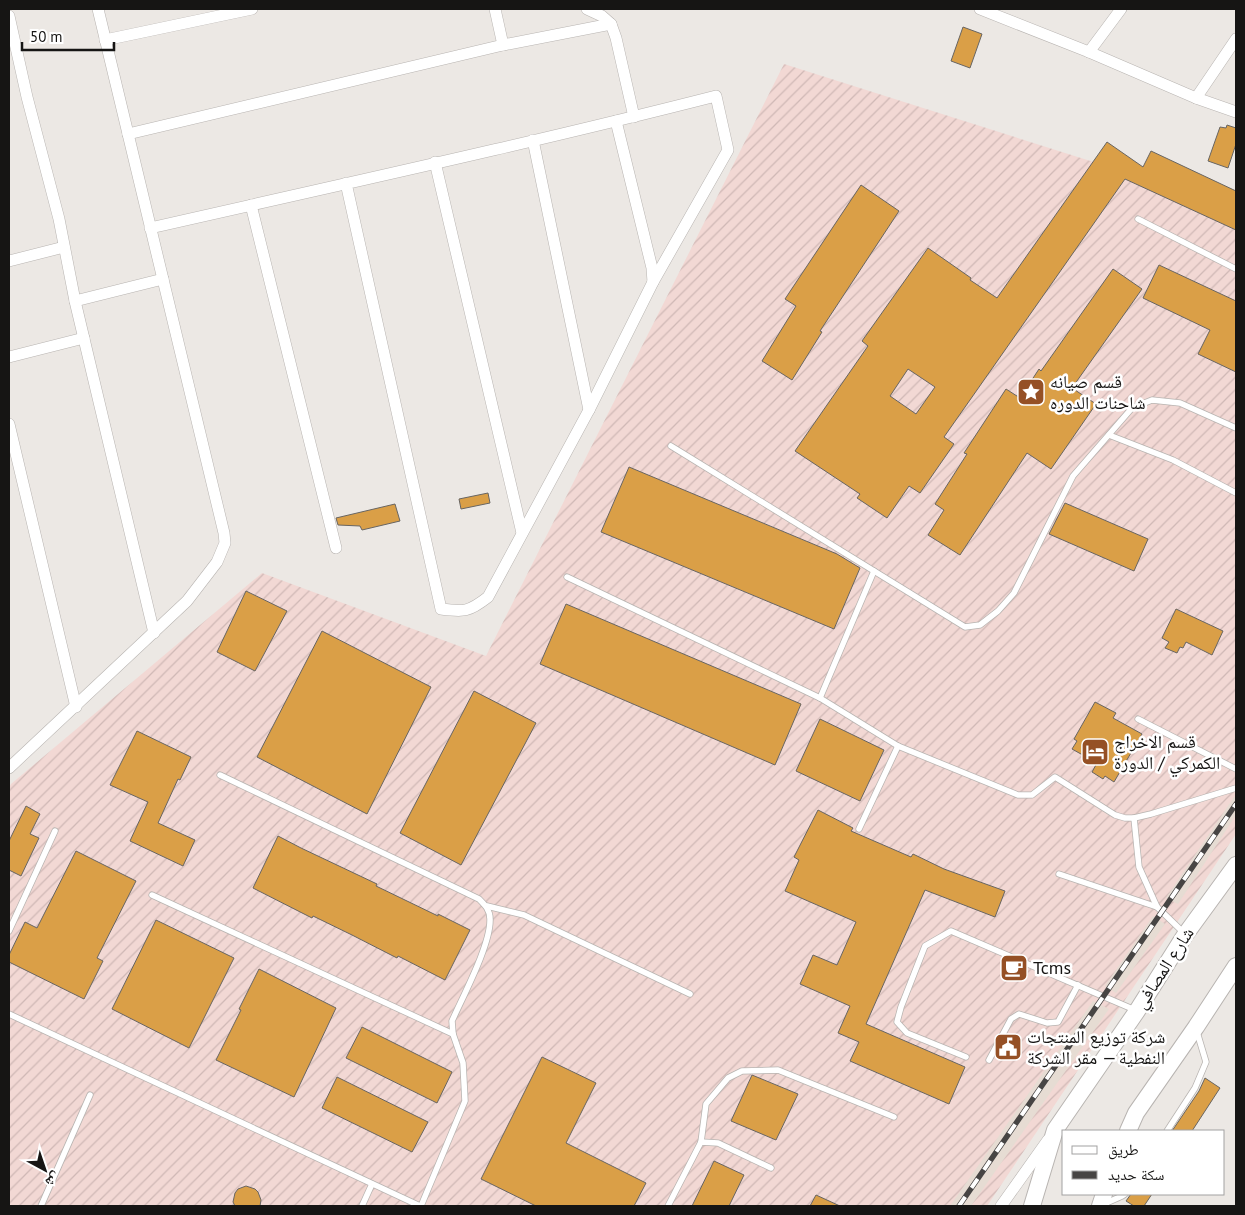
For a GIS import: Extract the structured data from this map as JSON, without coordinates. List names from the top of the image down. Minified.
{"streets":{"main road":["شارع المصافي"]},"places":{"place":["قسم صيانه شاحنات الدوره"],"hotel":["قسم الاخراج الكمركي / الدورة"],"cafe":["Tcms"],"public building":["شركة توزيع المنتجات النفطية — مقر الشركة"]},"legend":["طريق","سكة حديد"],"scale_bar":"50 m","north":"bottom right"}
